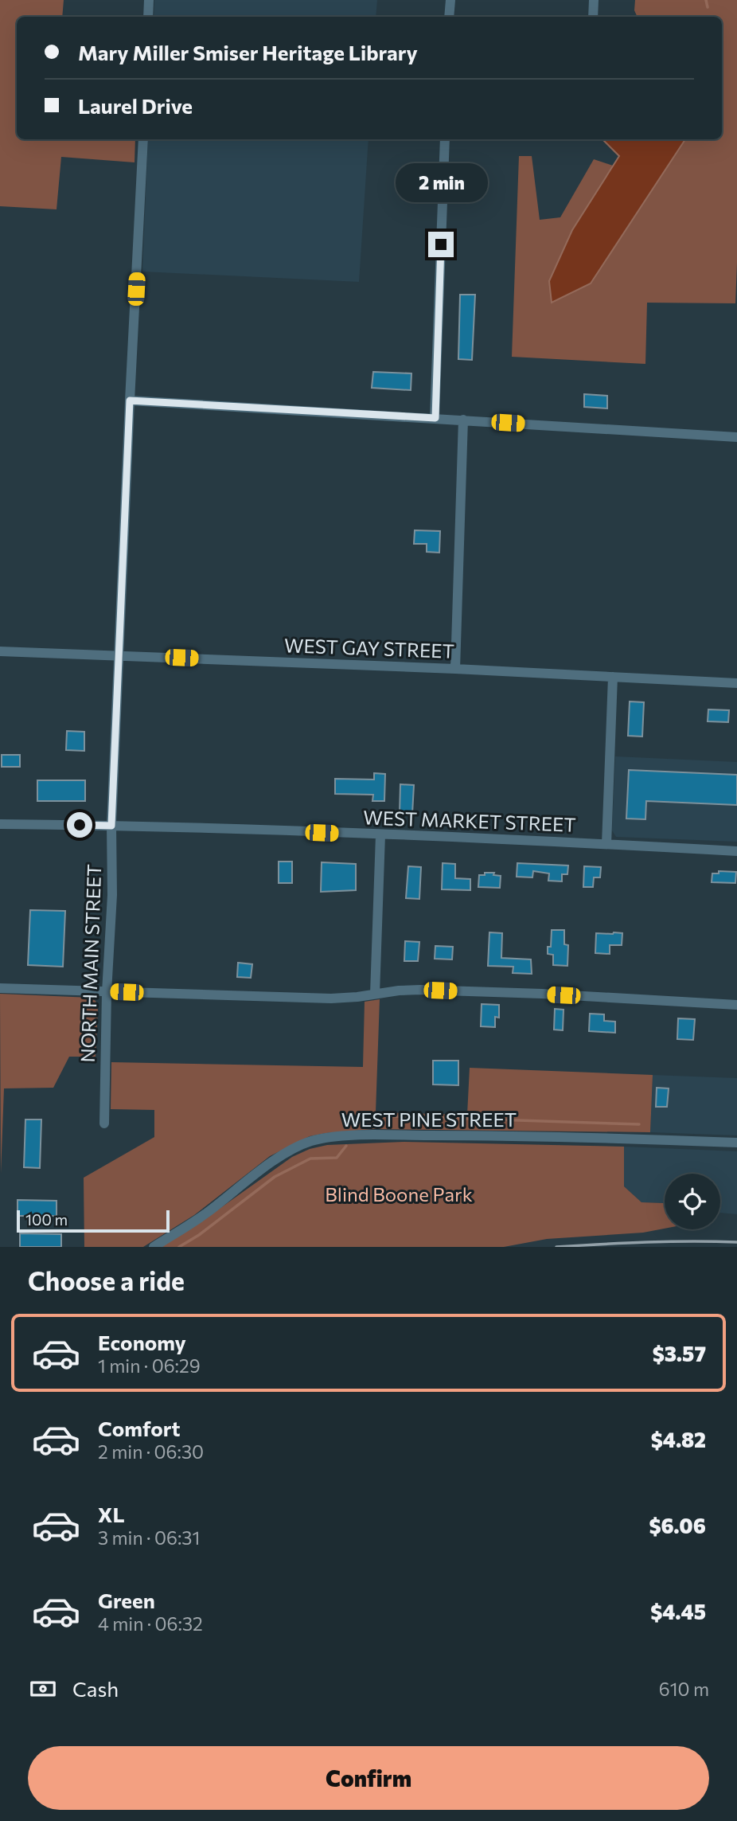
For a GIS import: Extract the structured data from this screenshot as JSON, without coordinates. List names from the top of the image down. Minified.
{"streets":{"street":["WEST GAY STREET","WEST MARKET STREET","NORTH MAIN STREET","WEST PINE STREET"]},"crossings":[["WEST GAY STREET","NORTH MAIN STREET"],["WEST MARKET STREET","NORTH MAIN STREET"]],"parks":["Blind Boone Park"],"scale_bar":"100 m","page":{"banner":["Mary Miller Smiser Heritage Library","Laurel Drive"],"bubble":"2 min","scale":"100 m","heading":"Choose a ride","list":[{"name":"Economy","note":"1 min · 06:29","value":"$3.57"},{"name":"Comfort","note":"2 min · 06:30","value":"$4.82"},{"name":"XL","note":"3 min · 06:31","value":"$6.06"},{"name":"Green","note":"4 min · 06:32","value":"$4.45"}],"pay":["Cash","610 m"],"buttons":"Confirm"}}
